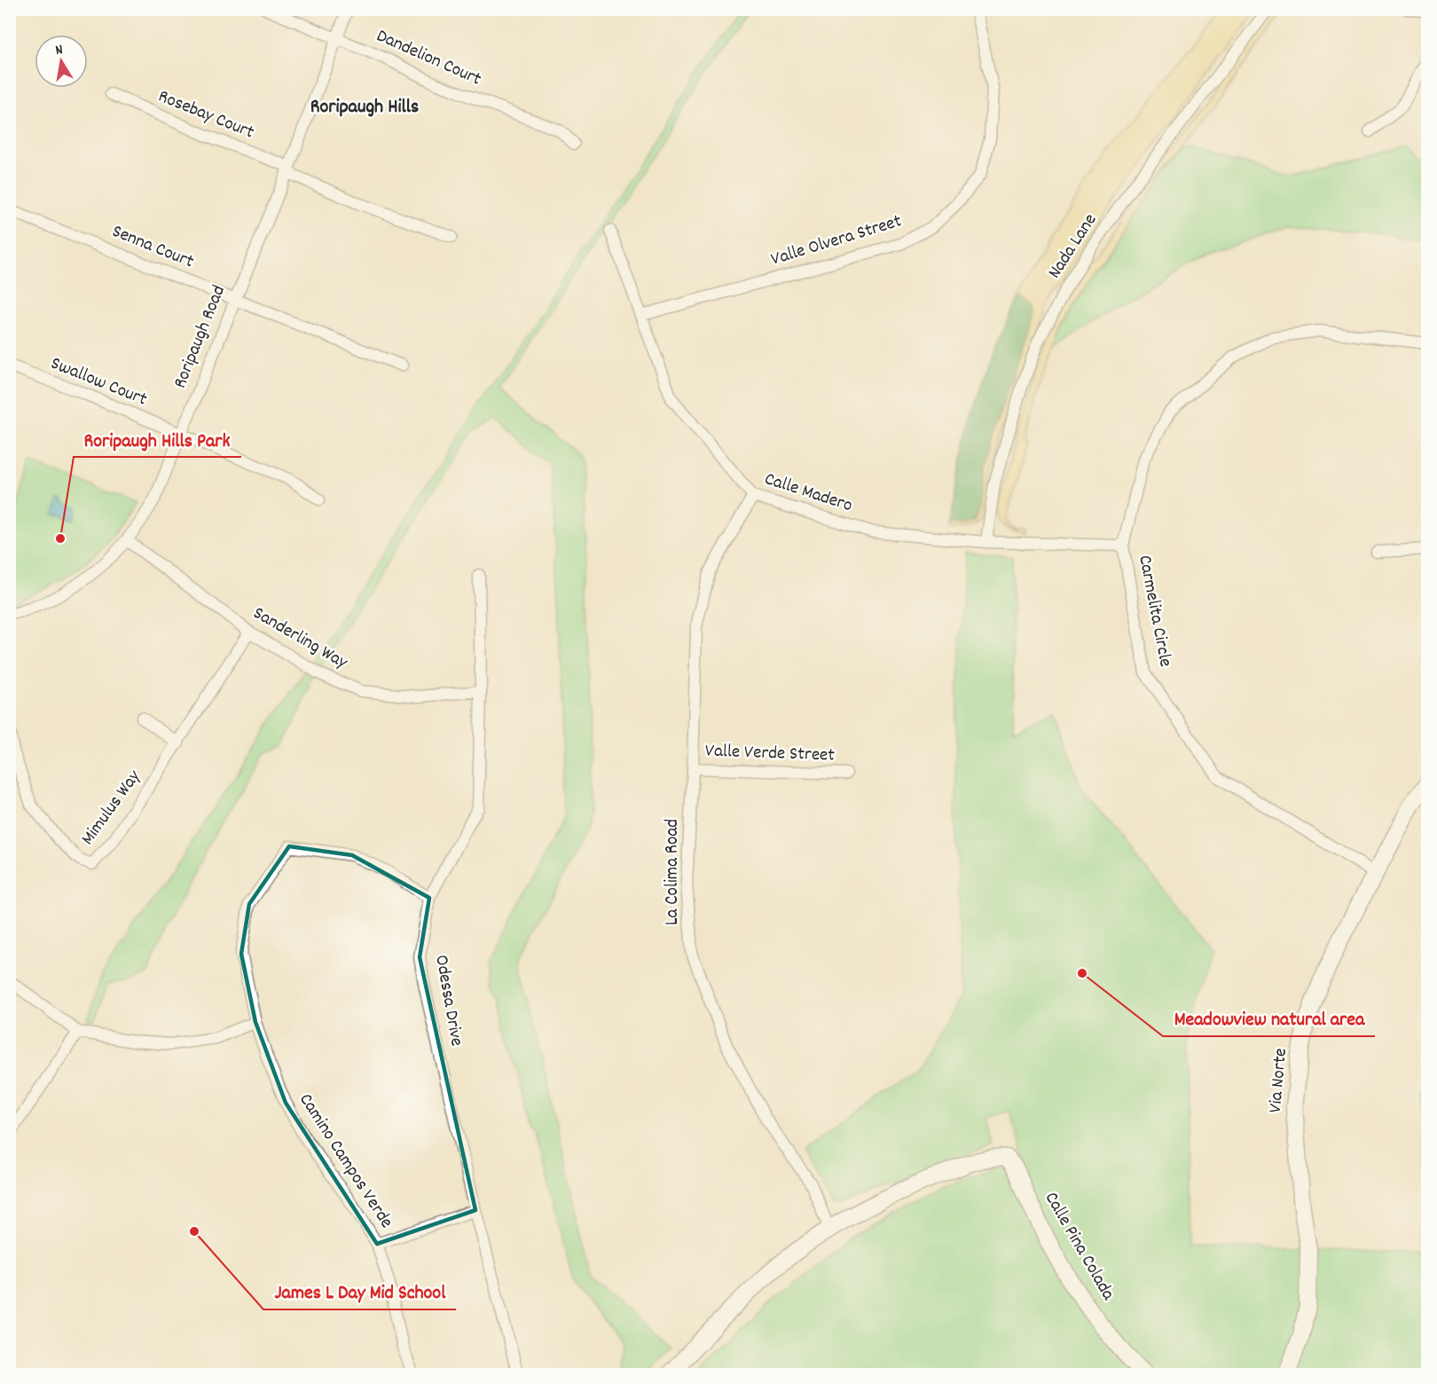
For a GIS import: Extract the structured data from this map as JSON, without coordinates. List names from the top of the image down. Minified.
{"streets":{"street":["Dandelion Court","Rosebay Court","Valle Olvera Street","Nada Lane","Senna Court","Roripaugh Road","Swallow Court","Calle Madero","Carmelita Circle","Sanderling Way","Valle Verde Street","Mimulus Way","La Colima Road","Odessa Drive","Via Norte","Camino Campos Verde","Calle Pina Colada"]},"crossings":[["Dandelion Court","Roripaugh Road"],["Rosebay Court","Roripaugh Road"],["Valle Olvera Street","Calle Madero"],["Nada Lane","Calle Madero"],["Senna Court","Roripaugh Road"],["Roripaugh Road","Swallow Court"],["Roripaugh Road","Sanderling Way"],["Calle Madero","Carmelita Circle"],["Calle Madero","La Colima Road"],["Carmelita Circle","Via Norte"],["Sanderling Way","Mimulus Way"],["Sanderling Way","Odessa Drive"],["Valle Verde Street","La Colima Road"],["La Colima Road","Calle Pina Colada"],["Odessa Drive","Camino Campos Verde"]],"districts":["Roripaugh Hills"],"places":["Roripaugh Hills Park","Meadowview natural area","James L Day Mid School"],"north":"top"}
